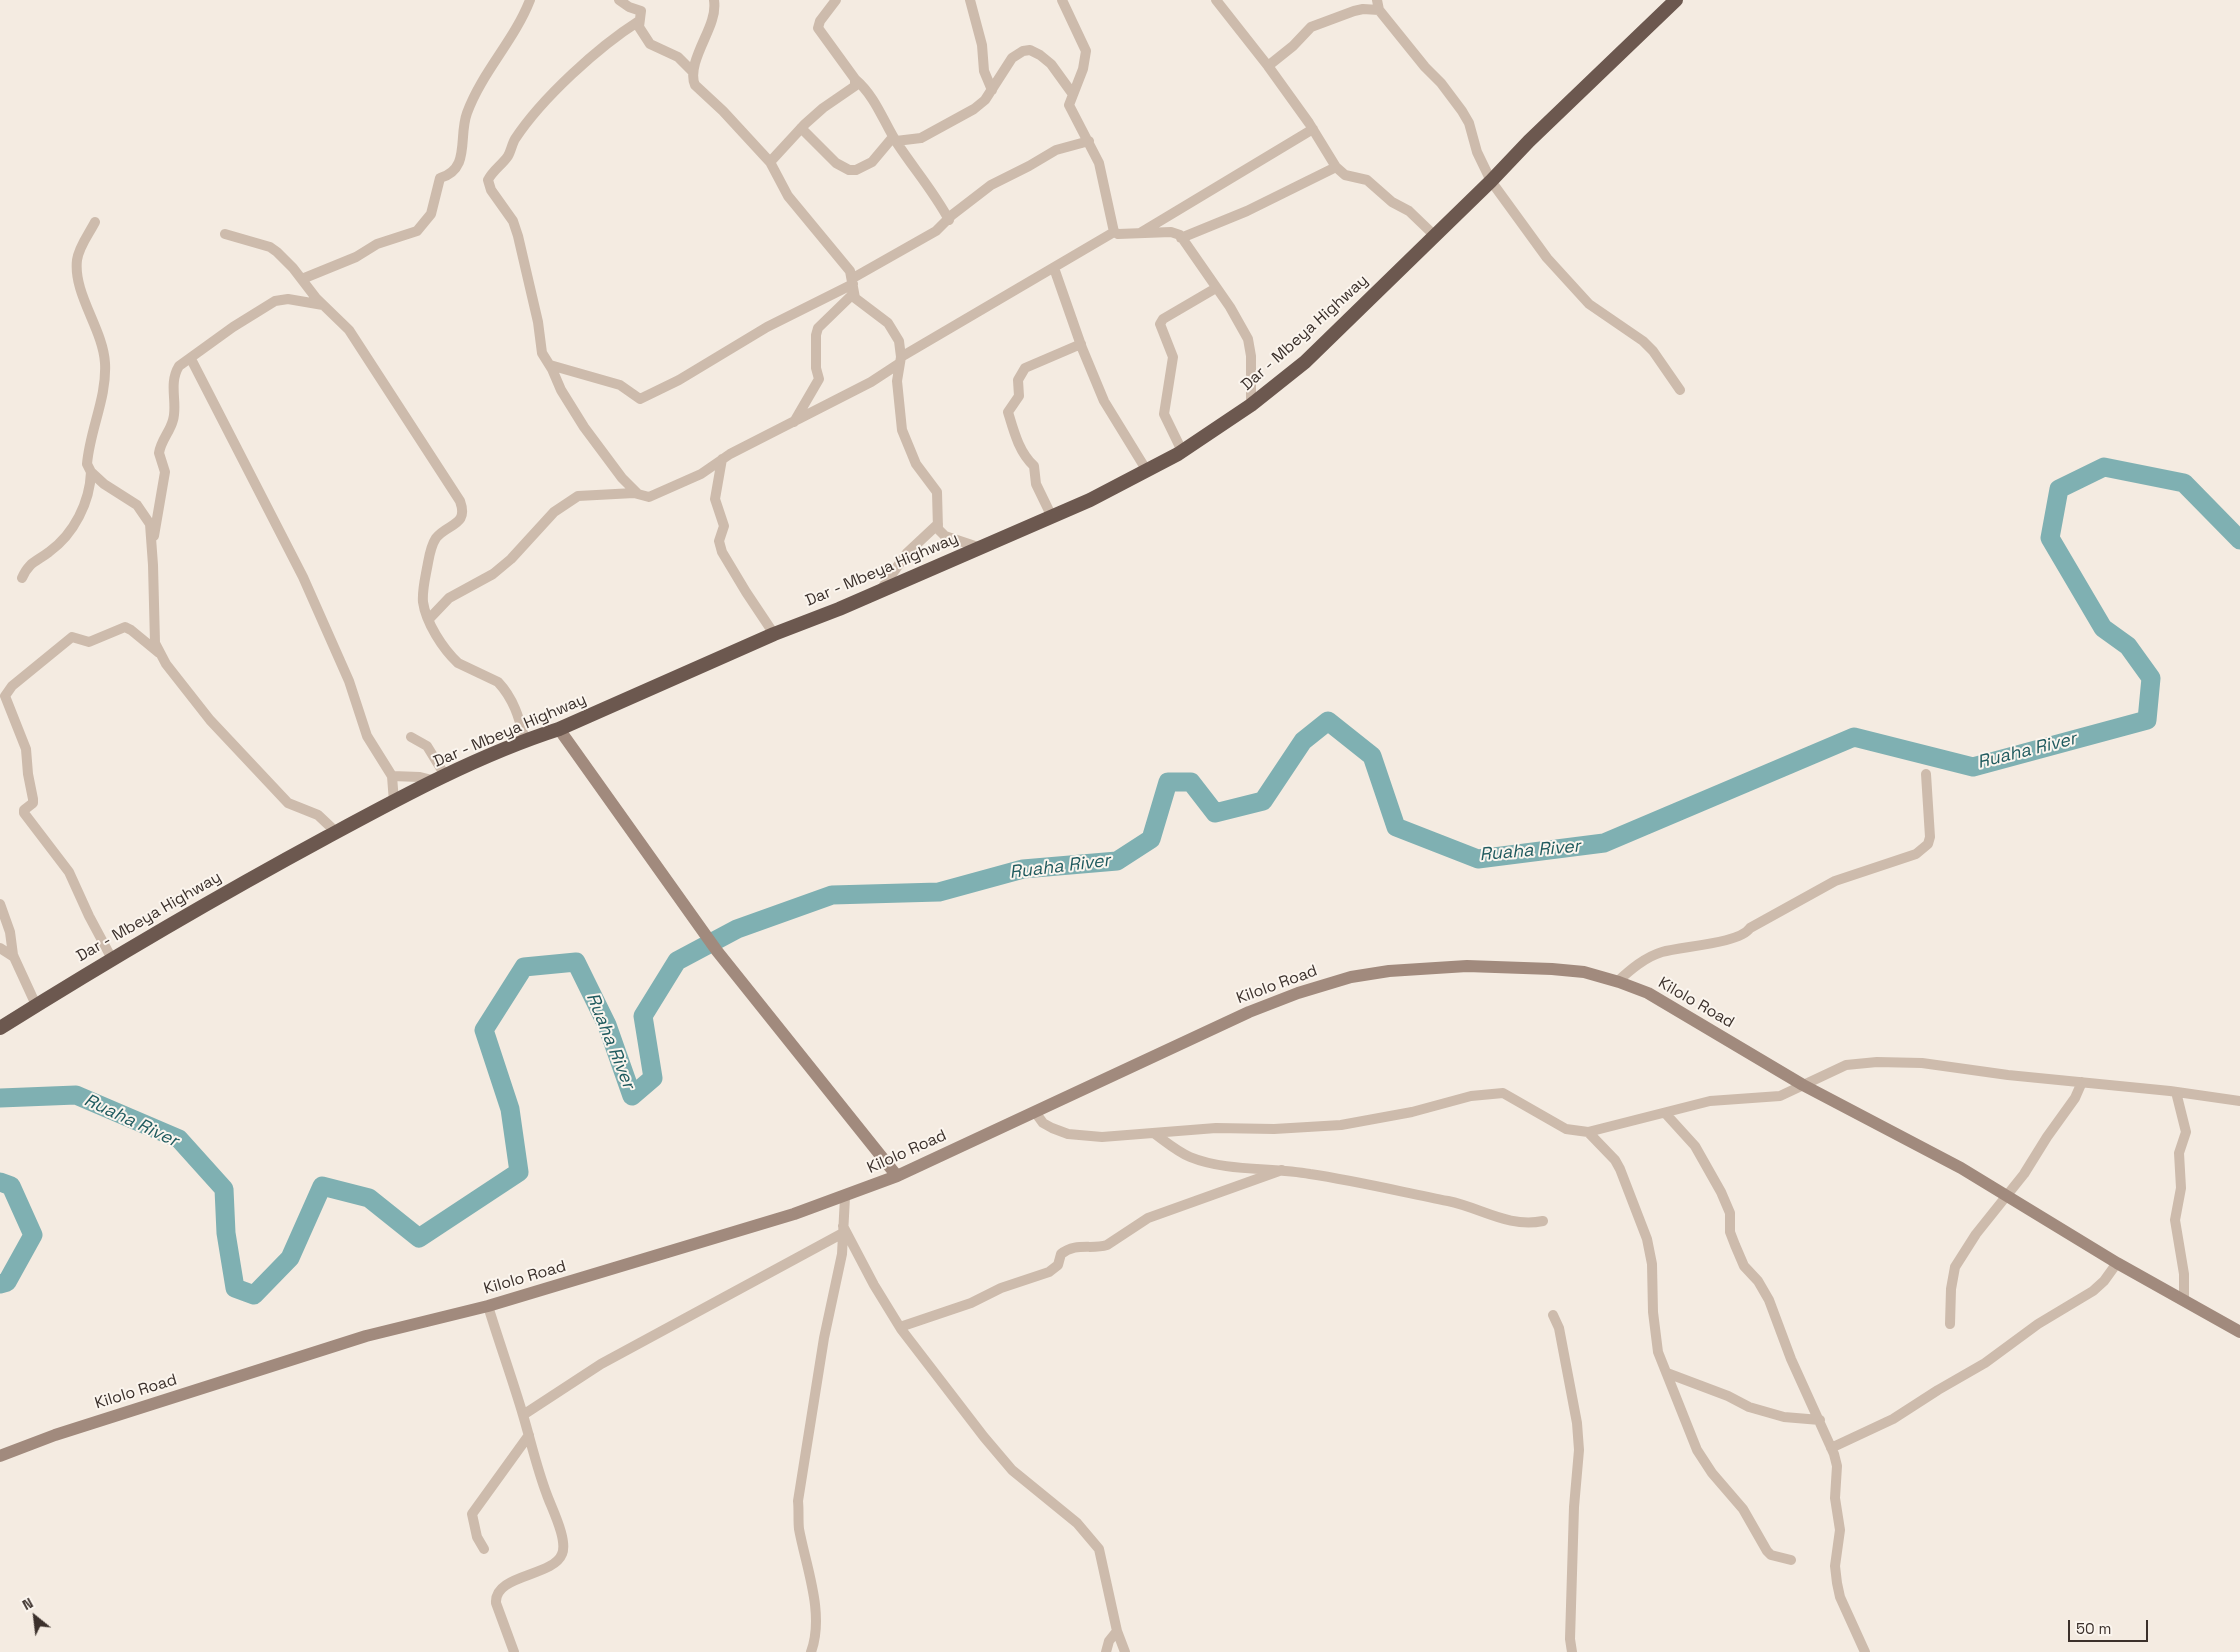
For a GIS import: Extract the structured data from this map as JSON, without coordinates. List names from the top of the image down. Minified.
{"streets":{"highway":["Dar - Mbeya Highway"],"main road":["Kilolo Road"]},"water":["Ruaha River"],"scale_bar":"50 m","north":"top left"}
